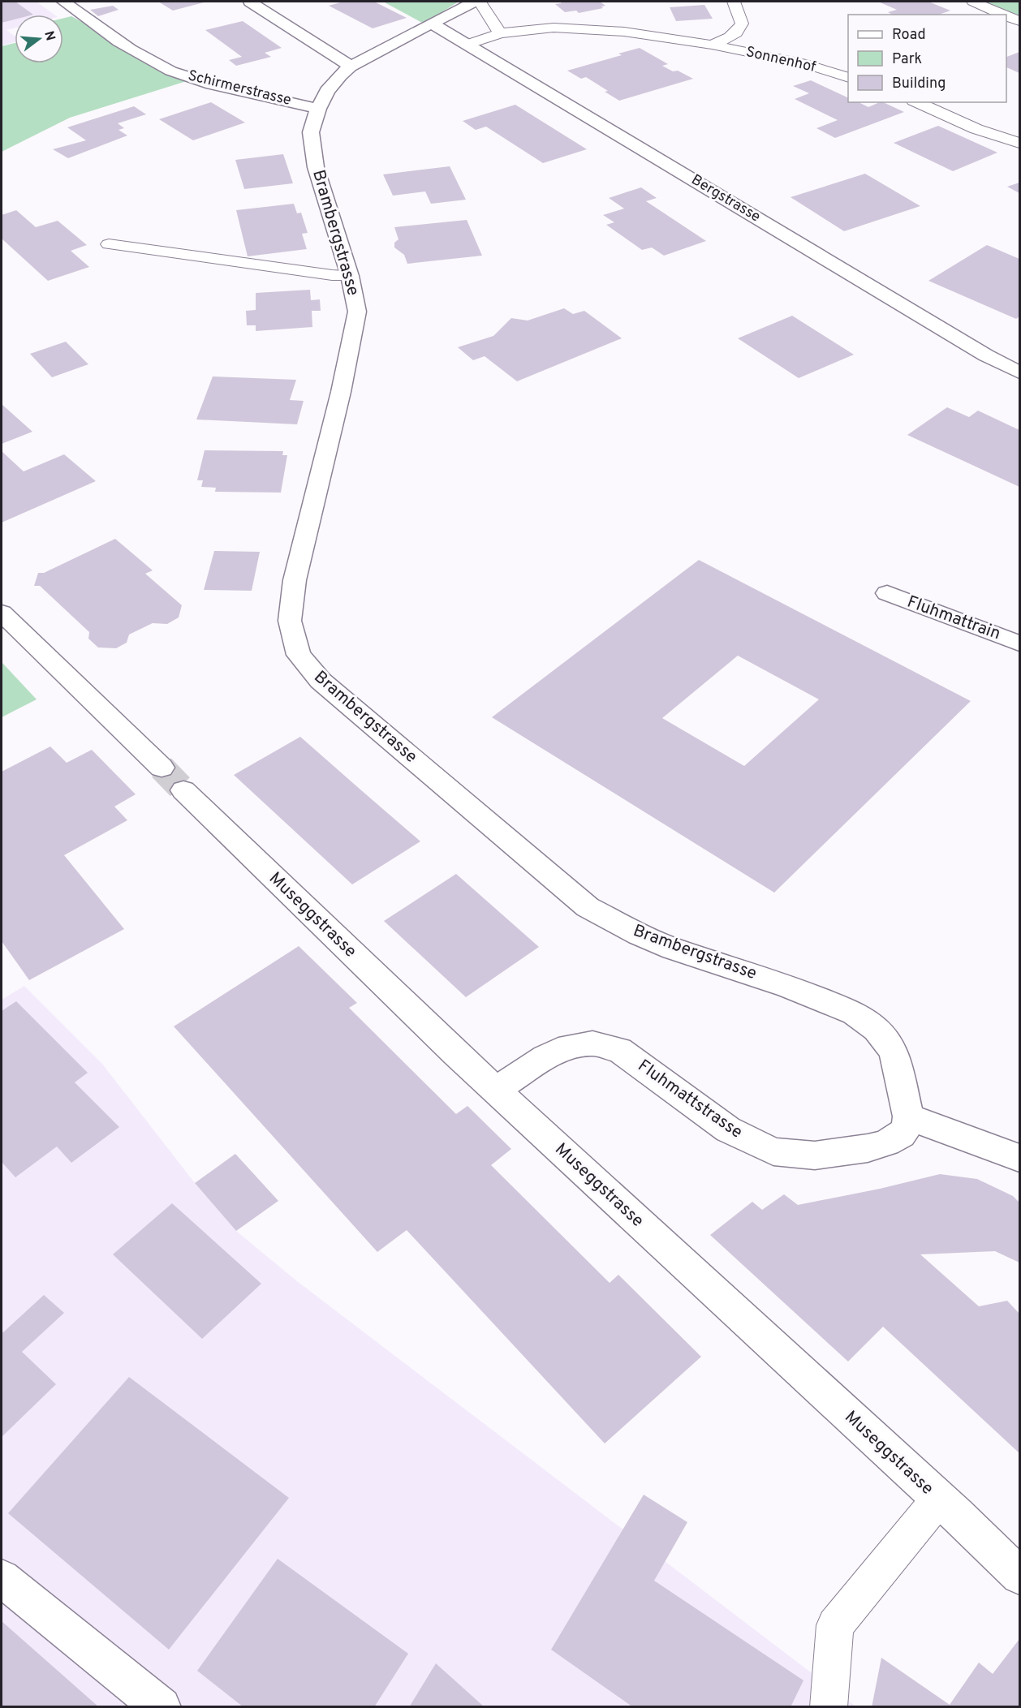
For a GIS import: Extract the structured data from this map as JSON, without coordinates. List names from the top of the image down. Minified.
{"streets":{"street":["Schirmerstrasse","Bergstrasse","Brambergstrasse","Fluhmattrain","Museggstrasse","Fluhmattstrasse"],"lane":["Sonnenhof"]},"crossings":[["Sonnenhof","Bergstrasse"],["Schirmerstrasse","Brambergstrasse"],["Bergstrasse","Brambergstrasse"],["Brambergstrasse","Fluhmattstrasse"],["Museggstrasse","Fluhmattstrasse"]],"legend":["Road","Park","Building"],"north":"right"}
